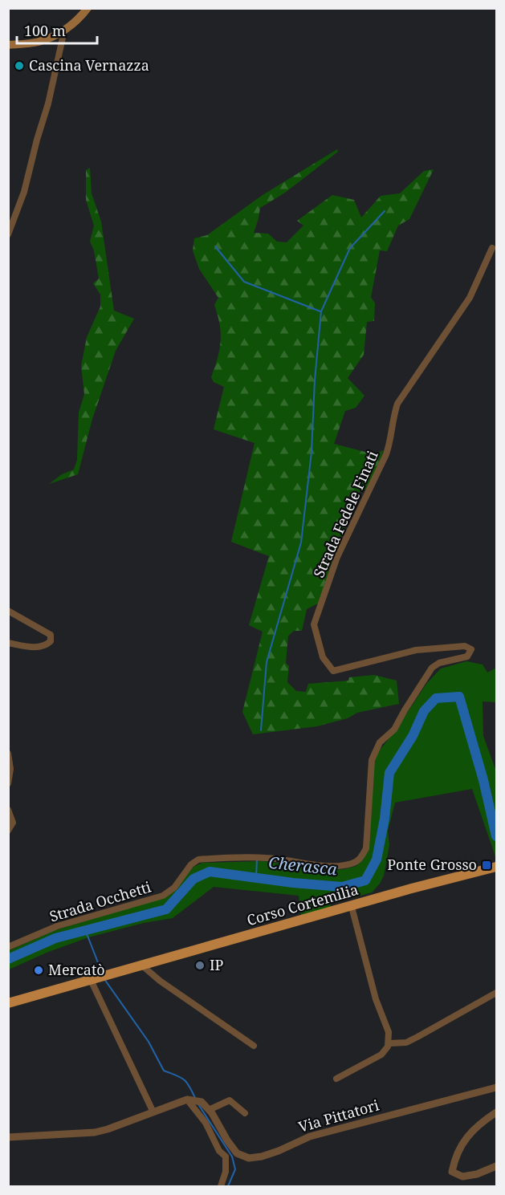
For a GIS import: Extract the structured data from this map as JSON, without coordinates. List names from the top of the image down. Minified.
{"streets":{"main road":["Corso Cortemilia"],"street":["Strada Fedele Finati","Strada Occhetti","Via Pittatori"]},"crossings":[["Strada Fedele Finati","Strada Occhetti"]],"water":["Cherasca"],"places":{"other":["Cascina Vernazza","IP","Mercatò"],"transit":["Ponte Grosso"]},"scale_bar":"100 m"}
